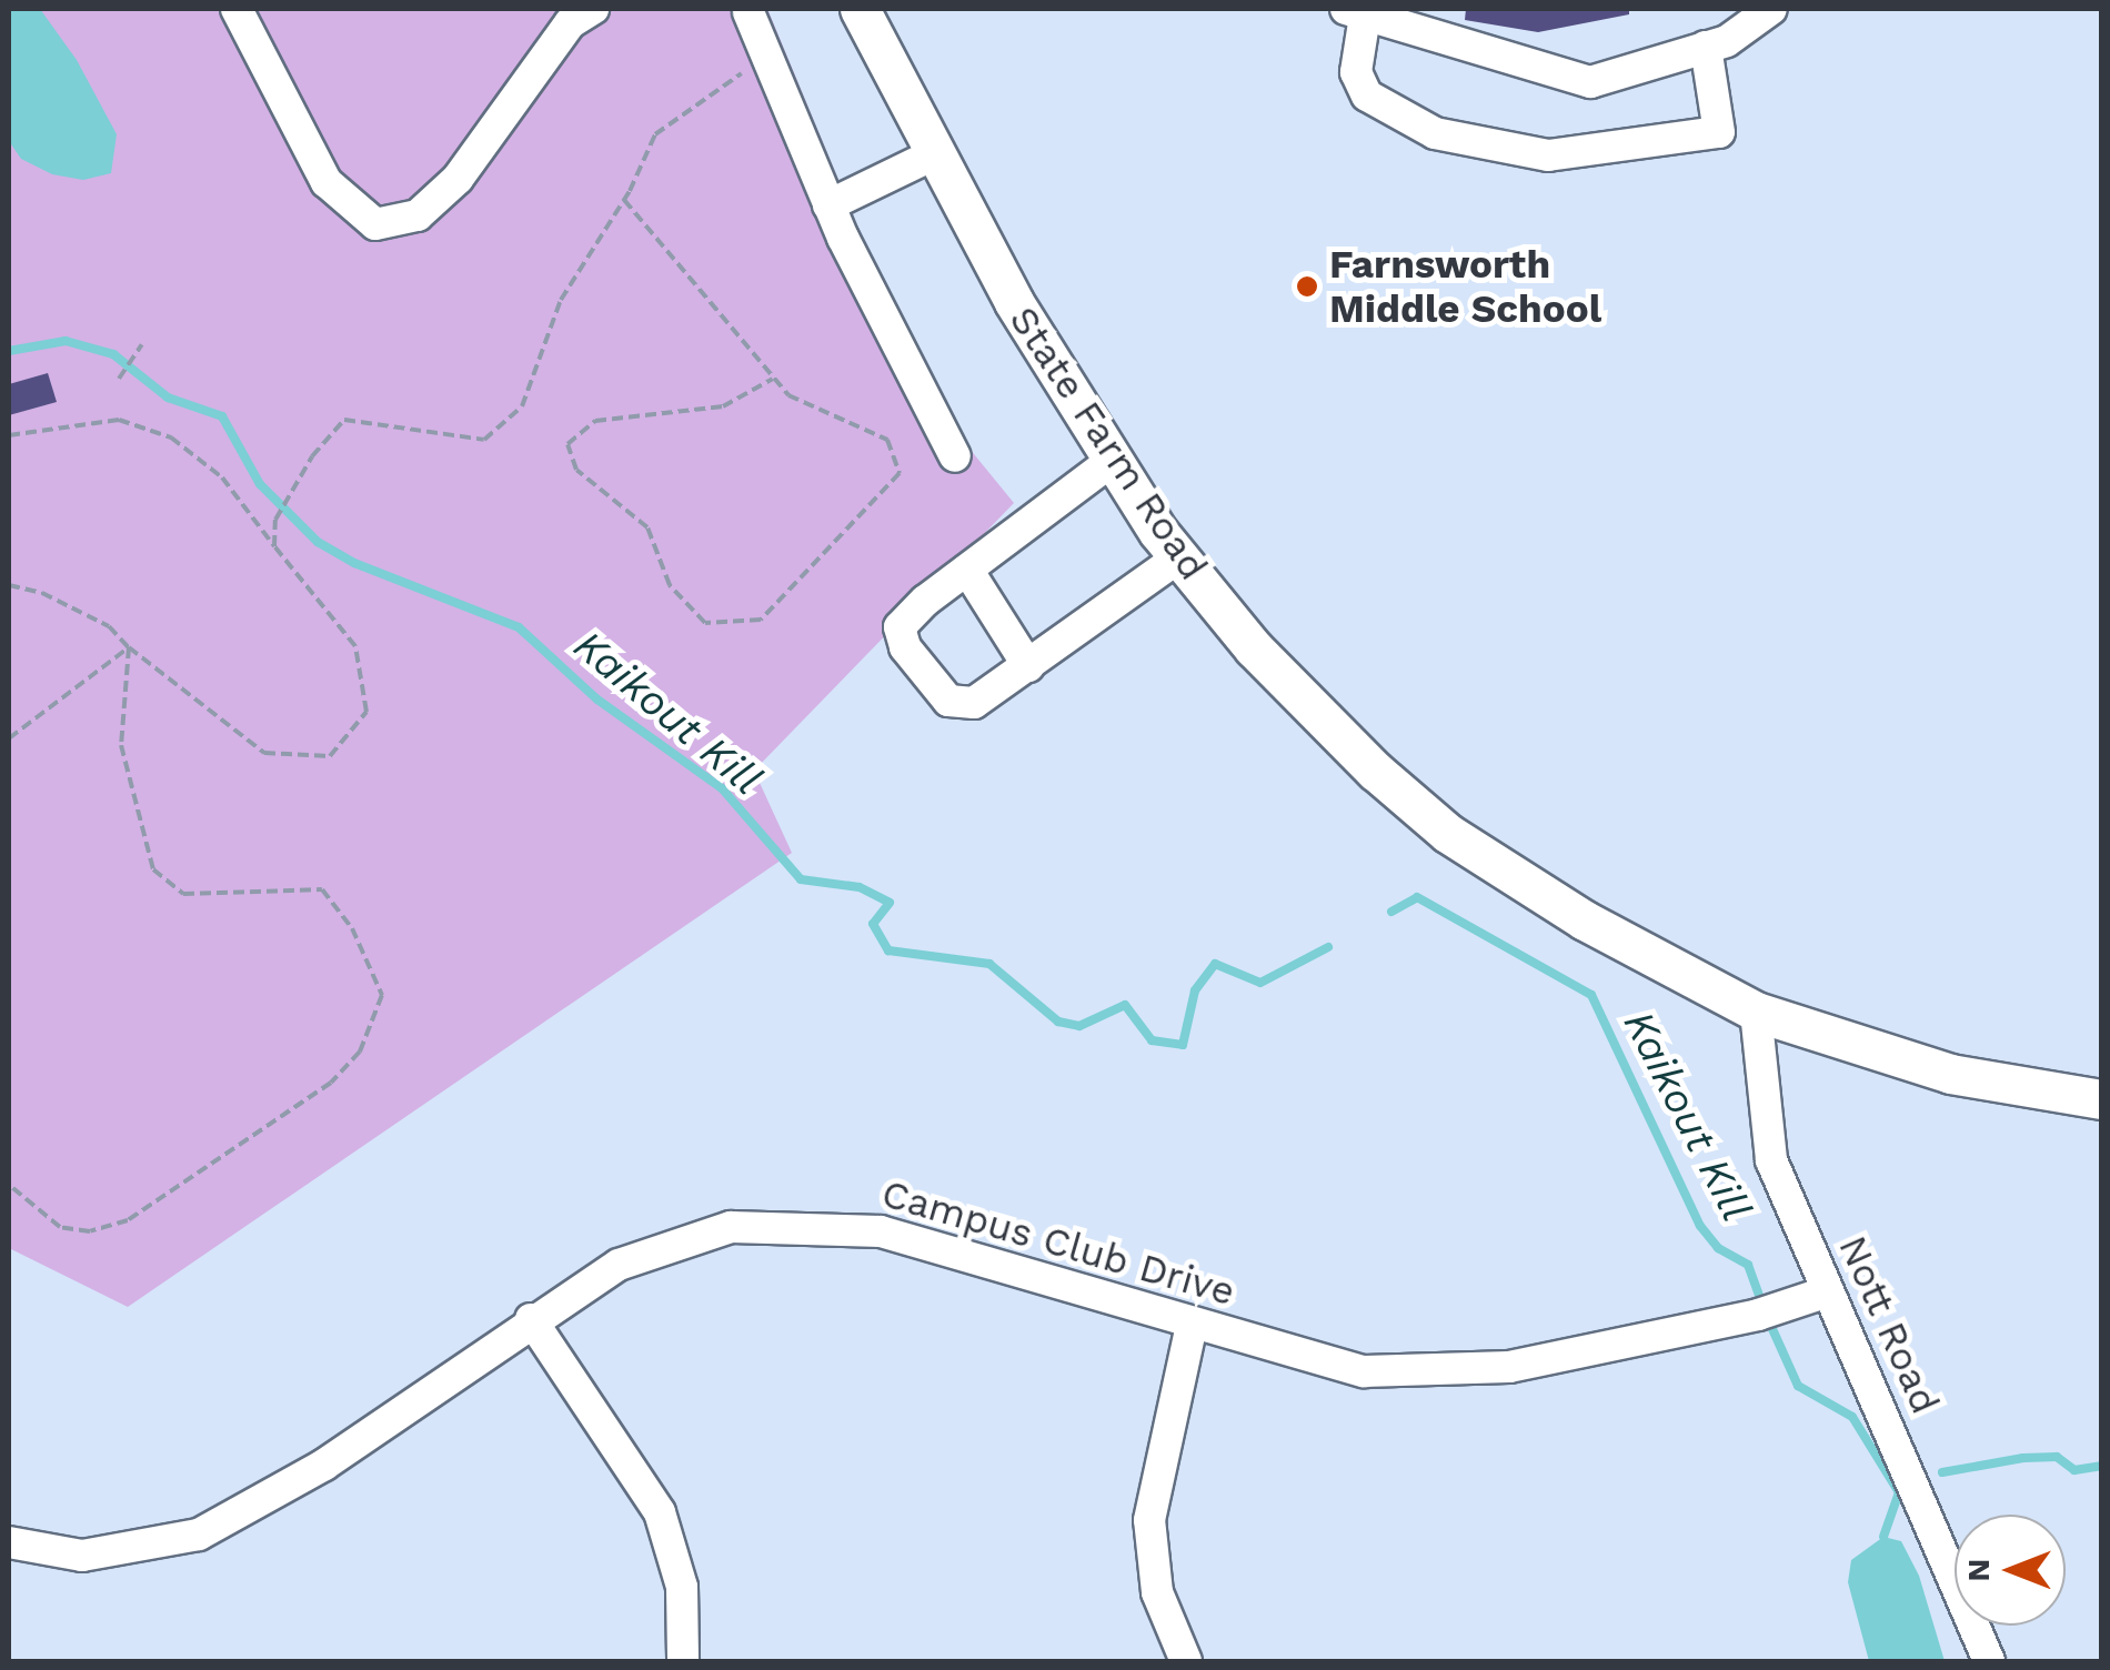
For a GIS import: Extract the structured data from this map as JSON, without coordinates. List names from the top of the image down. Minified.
{"streets":{"main road":["State Farm Road"],"street":["Campus Club Drive","Nott Road"]},"crossings":[["State Farm Road","Nott Road"],["Campus Club Drive","Nott Road"]],"water":["Kaikout Kill"],"places":["Farnsworth Middle School"],"north":"left"}
